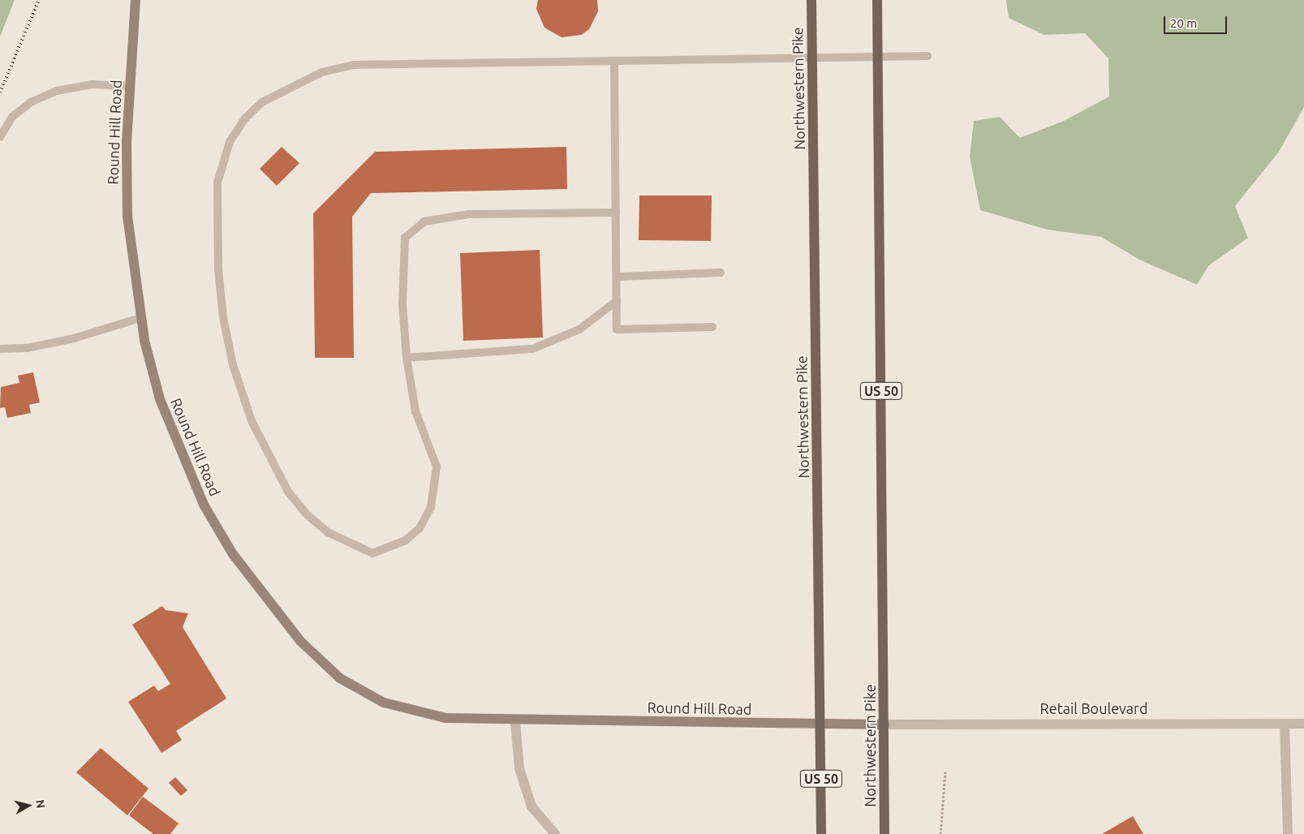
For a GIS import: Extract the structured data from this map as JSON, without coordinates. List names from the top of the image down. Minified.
{"streets":{"main road":["Northwestern Pike","US 50"],"street":["Round Hill Road","Retail Boulevard"]},"crossings":[["Northwestern Pike","Round Hill Road"],["Northwestern Pike","Retail Boulevard"],["Round Hill Road","Retail Boulevard"]],"scale_bar":"20 m","north":"right"}
